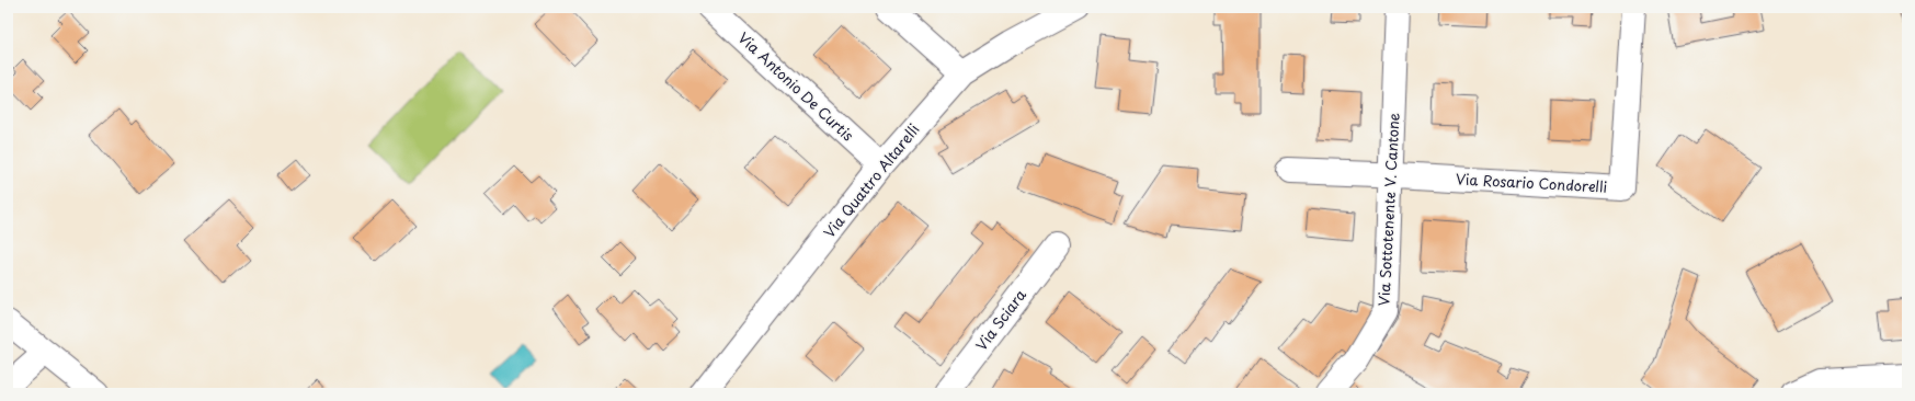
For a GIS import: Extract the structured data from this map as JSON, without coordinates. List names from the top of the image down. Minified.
{"streets":{"street":["Via Antonio De Curtis","Via Quattro Altarelli","Via Rosario Condorelli","Via Sottotenente V. Cantone","Via Sciara"]},"crossings":[["Via Antonio De Curtis","Via Quattro Altarelli"],["Via Rosario Condorelli","Via Sottotenente V. Cantone"]]}
